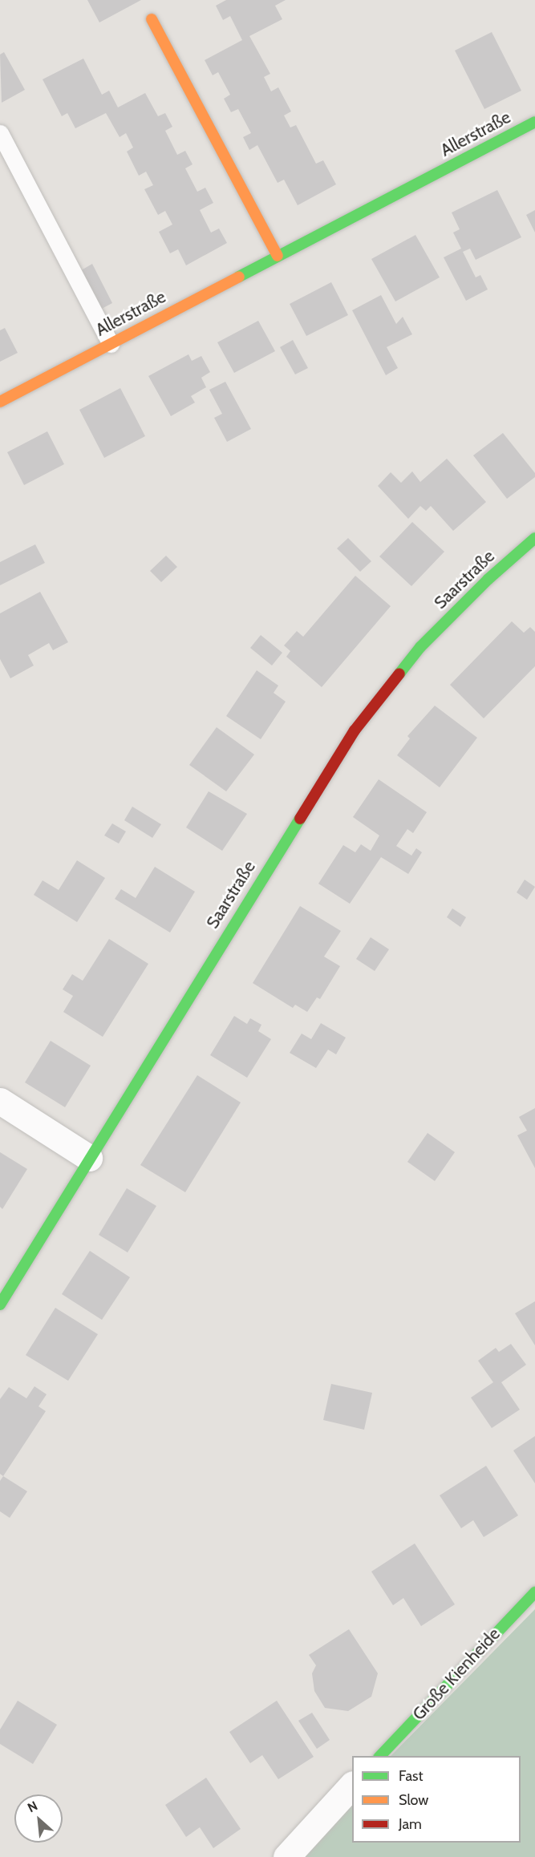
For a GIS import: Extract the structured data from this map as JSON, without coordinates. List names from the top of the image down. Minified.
{"streets":{"street":["Allerstraße","Saarstraße","Große Kienheide"]},"legend":["Fast","Slow","Jam"],"north":"top left"}
